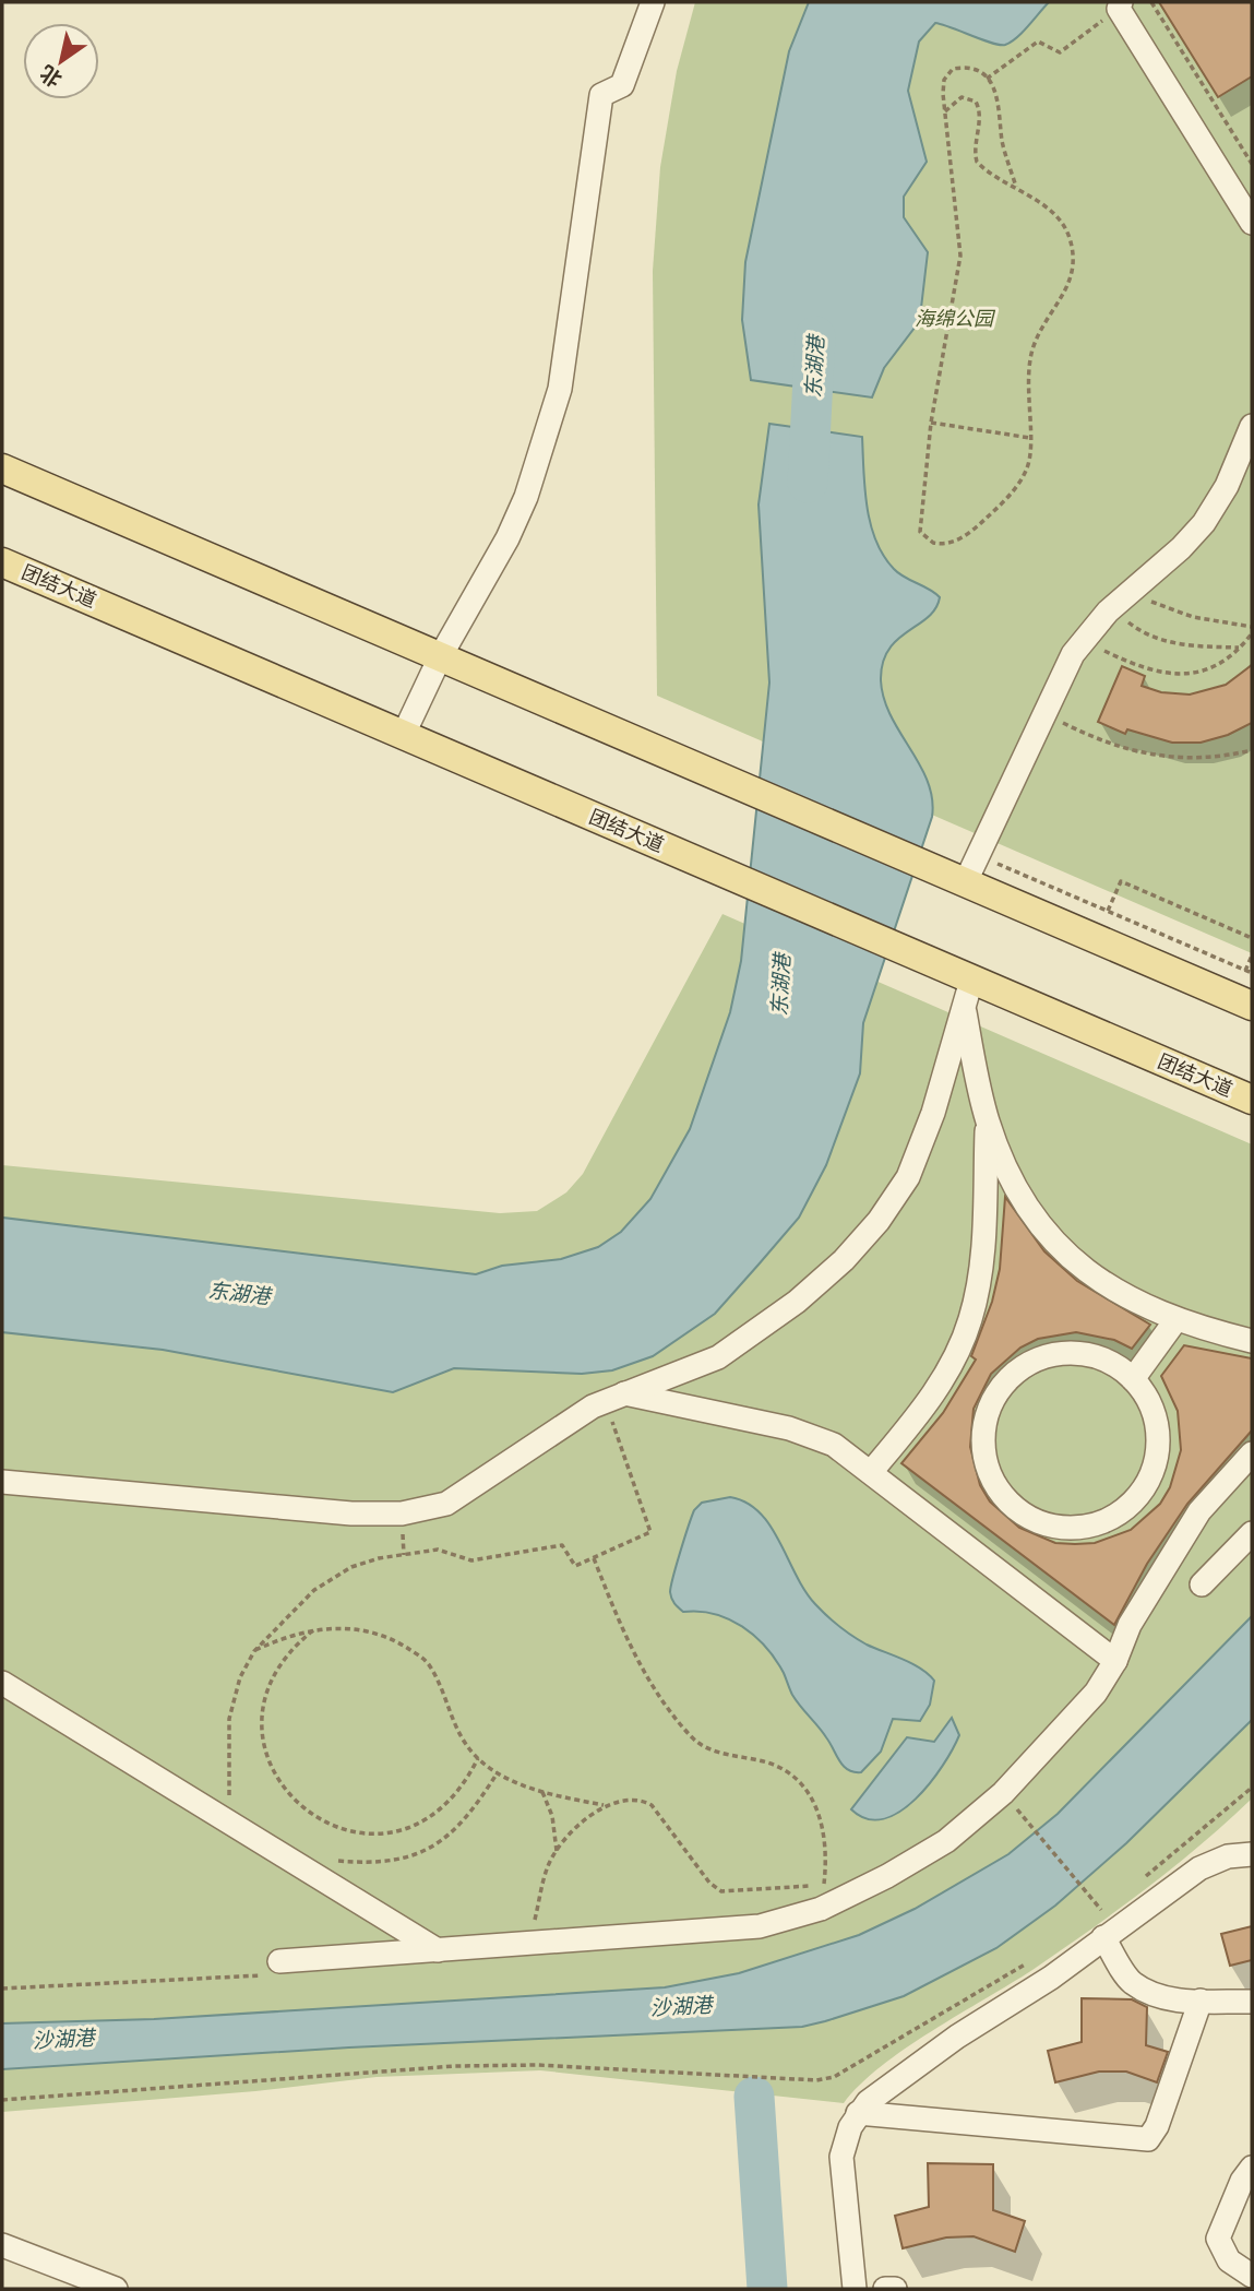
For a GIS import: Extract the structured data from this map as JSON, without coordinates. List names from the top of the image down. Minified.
{"streets":{"main road":["团结大道"]},"water":["东湖港","沙湖港"],"parks":["海绵公园"],"north":"bottom left"}
